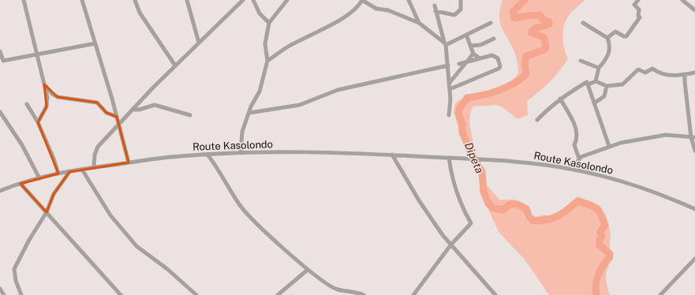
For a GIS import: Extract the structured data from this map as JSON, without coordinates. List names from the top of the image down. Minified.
{"streets":{"street":["Route Kasolondo"]},"water":["Dipeta"]}
